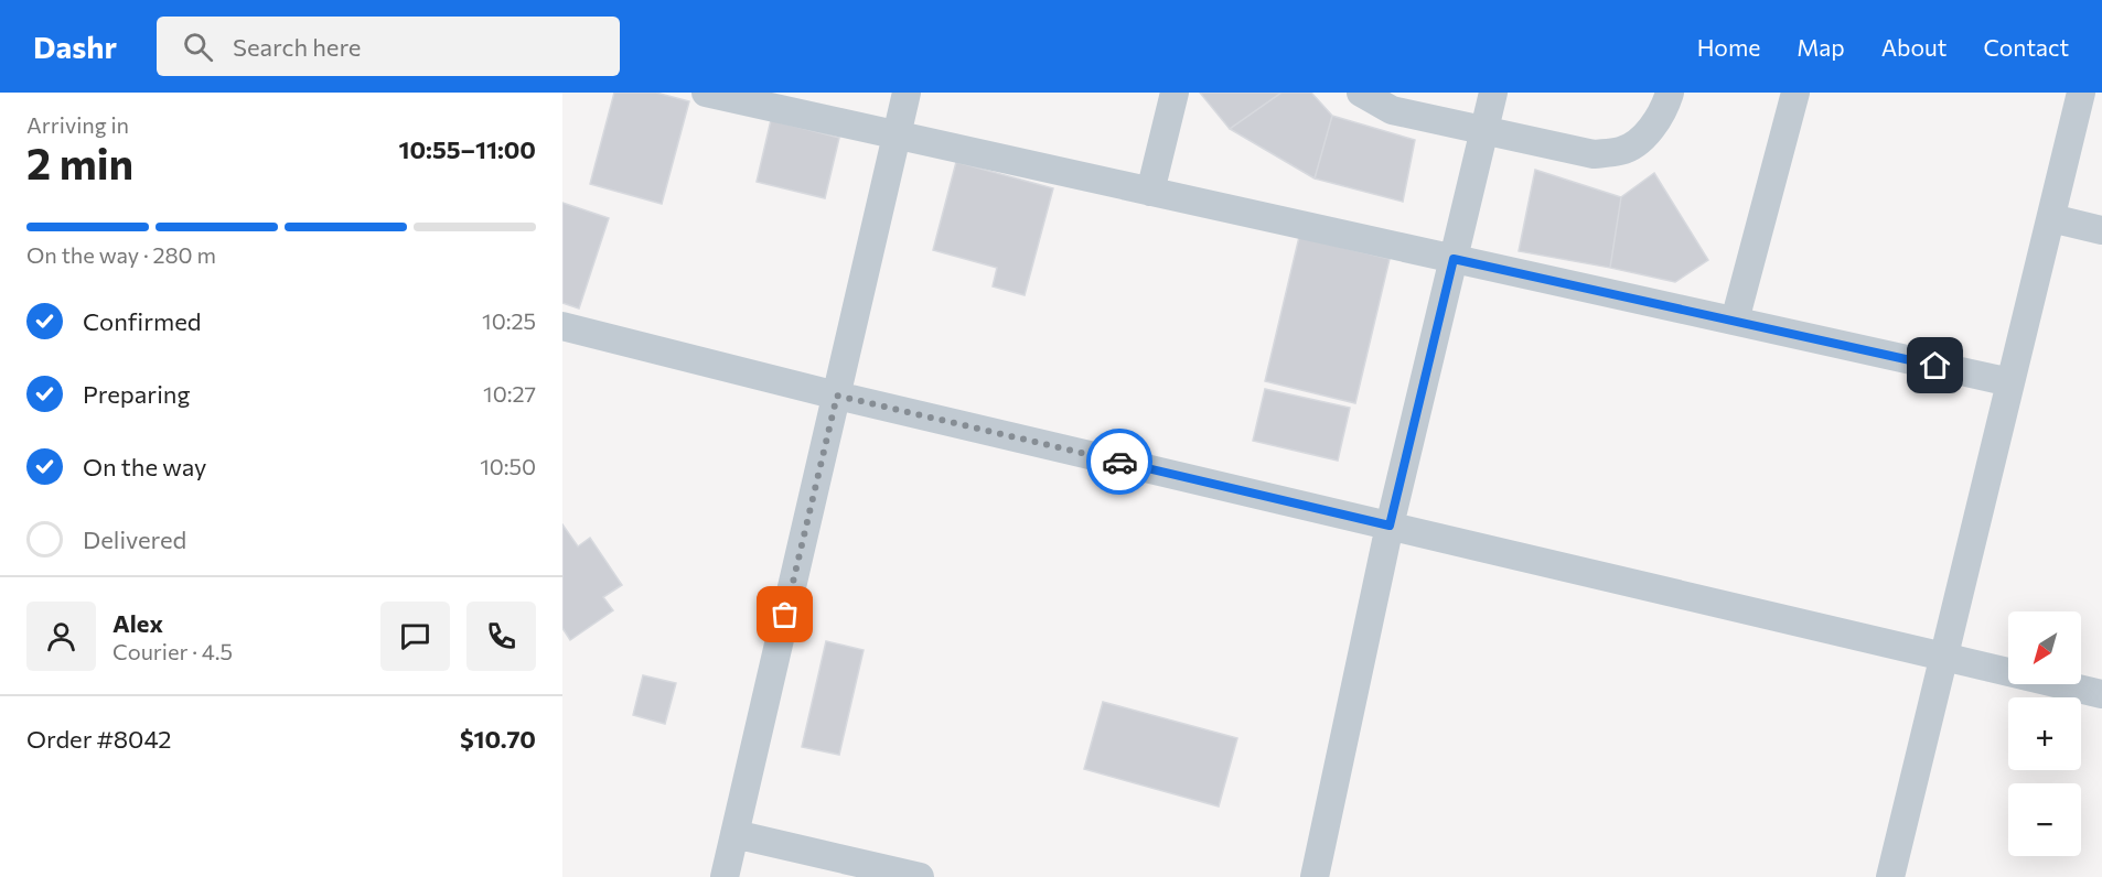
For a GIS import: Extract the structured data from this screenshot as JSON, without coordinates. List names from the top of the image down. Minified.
{"north":"bottom left","page":{"header":"Dashr","search":"Search here","nav":["Home","Map","About","Contact"],"heading":["2 min","Arriving in","10:55–11:00"],"panel":["Alex","Courier · 4.5","Order #8042","$10.70"],"bar":"On the way · 280 m","list":[["Confirmed","10:25"],["Preparing","10:27"],["On the way","10:50"],"Delivered"],"map_buttons":["+","−"]}}
